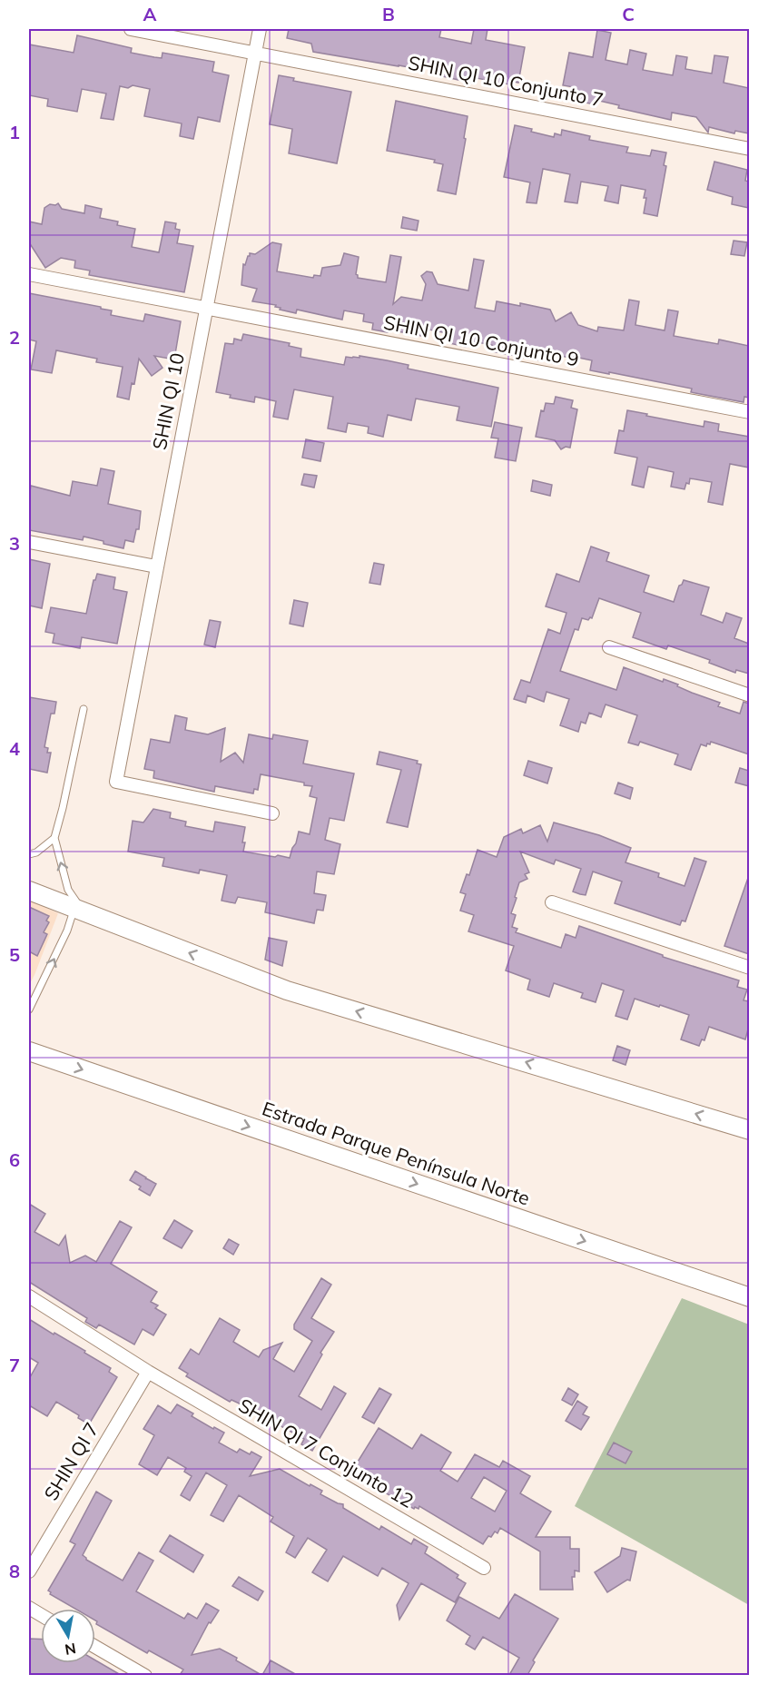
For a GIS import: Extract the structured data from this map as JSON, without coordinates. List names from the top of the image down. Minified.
{"streets":{"main road":["Estrada Parque Península Norte"],"street":["SHIN QI 10 Conjunto 7","SHIN QI 10 Conjunto 9","SHIN QI 10","SHIN QI 7 Conjunto 12","SHIN QI 7"]},"crossings":[["SHIN QI 10 Conjunto 7","SHIN QI 10"],["SHIN QI 10 Conjunto 9","SHIN QI 10"],["SHIN QI 7 Conjunto 12","SHIN QI 7"]],"north":"bottom","grid":{"columns":["A","B","C"],"rows":["1","2","3","4","5","6","7","8"]}}
